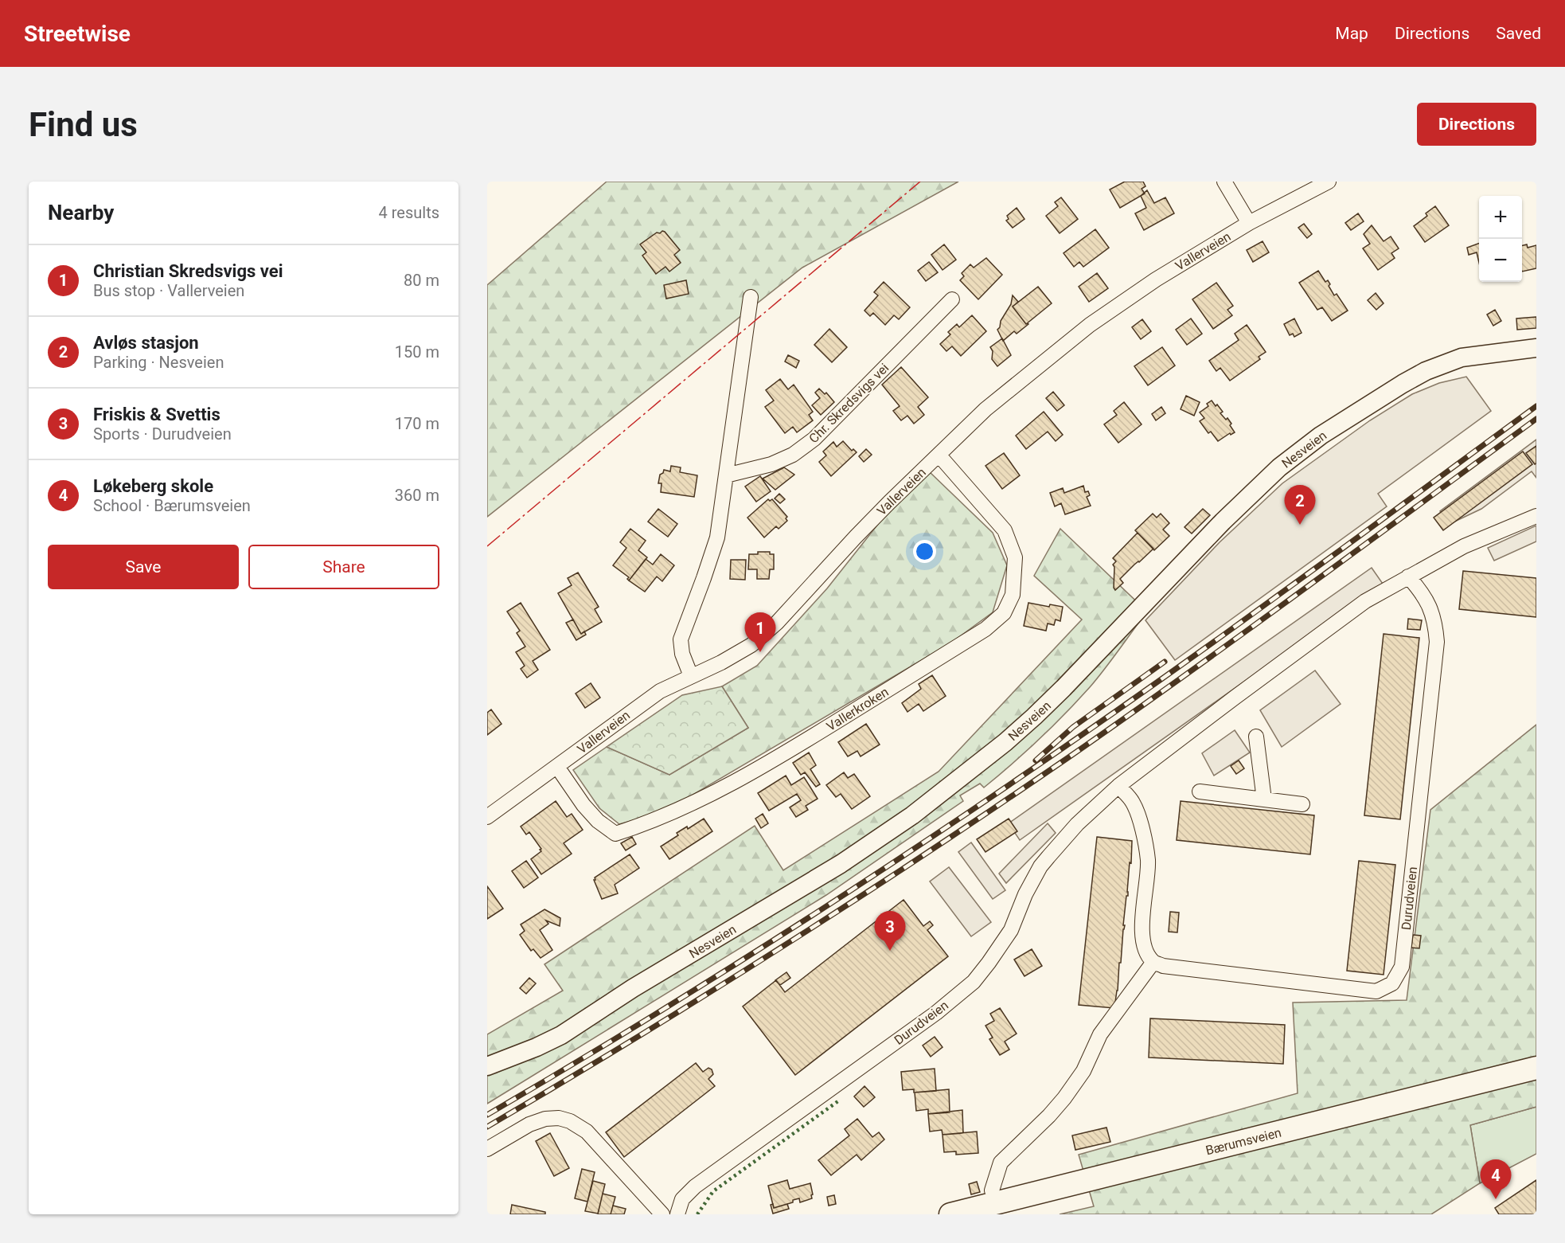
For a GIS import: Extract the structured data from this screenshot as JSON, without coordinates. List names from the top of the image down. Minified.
{"streets":{"main road":["Bærumsveien"],"street":["Vallerveien","Chr. Skredsvigs vei","Nesveien","Vallerkroken","Durudveien"]},"crossings":[["Vallerveien","Vallerkroken"]],"page":{"header":"Streetwise","nav":["Map","Directions","Saved"],"buttons":["Directions",["Save","Share"]],"title":"Find us","heading":["Nearby","4 results"],"map_buttons":["+","−"],"list":[{"mark":"1","name":"Christian Skredsvigs vei","note":"Bus stop · Vallerveien","value":"80 m"},{"mark":"2","name":"Avløs stasjon","note":"Parking · Nesveien","value":"150 m"},{"mark":"3","name":"Friskis & Svettis","note":"Sports · Durudveien","value":"170 m"},{"mark":"4","name":"Løkeberg skole","note":"School · Bærumsveien","value":"360 m"}],"pins":["2","1","3","4"]}}
